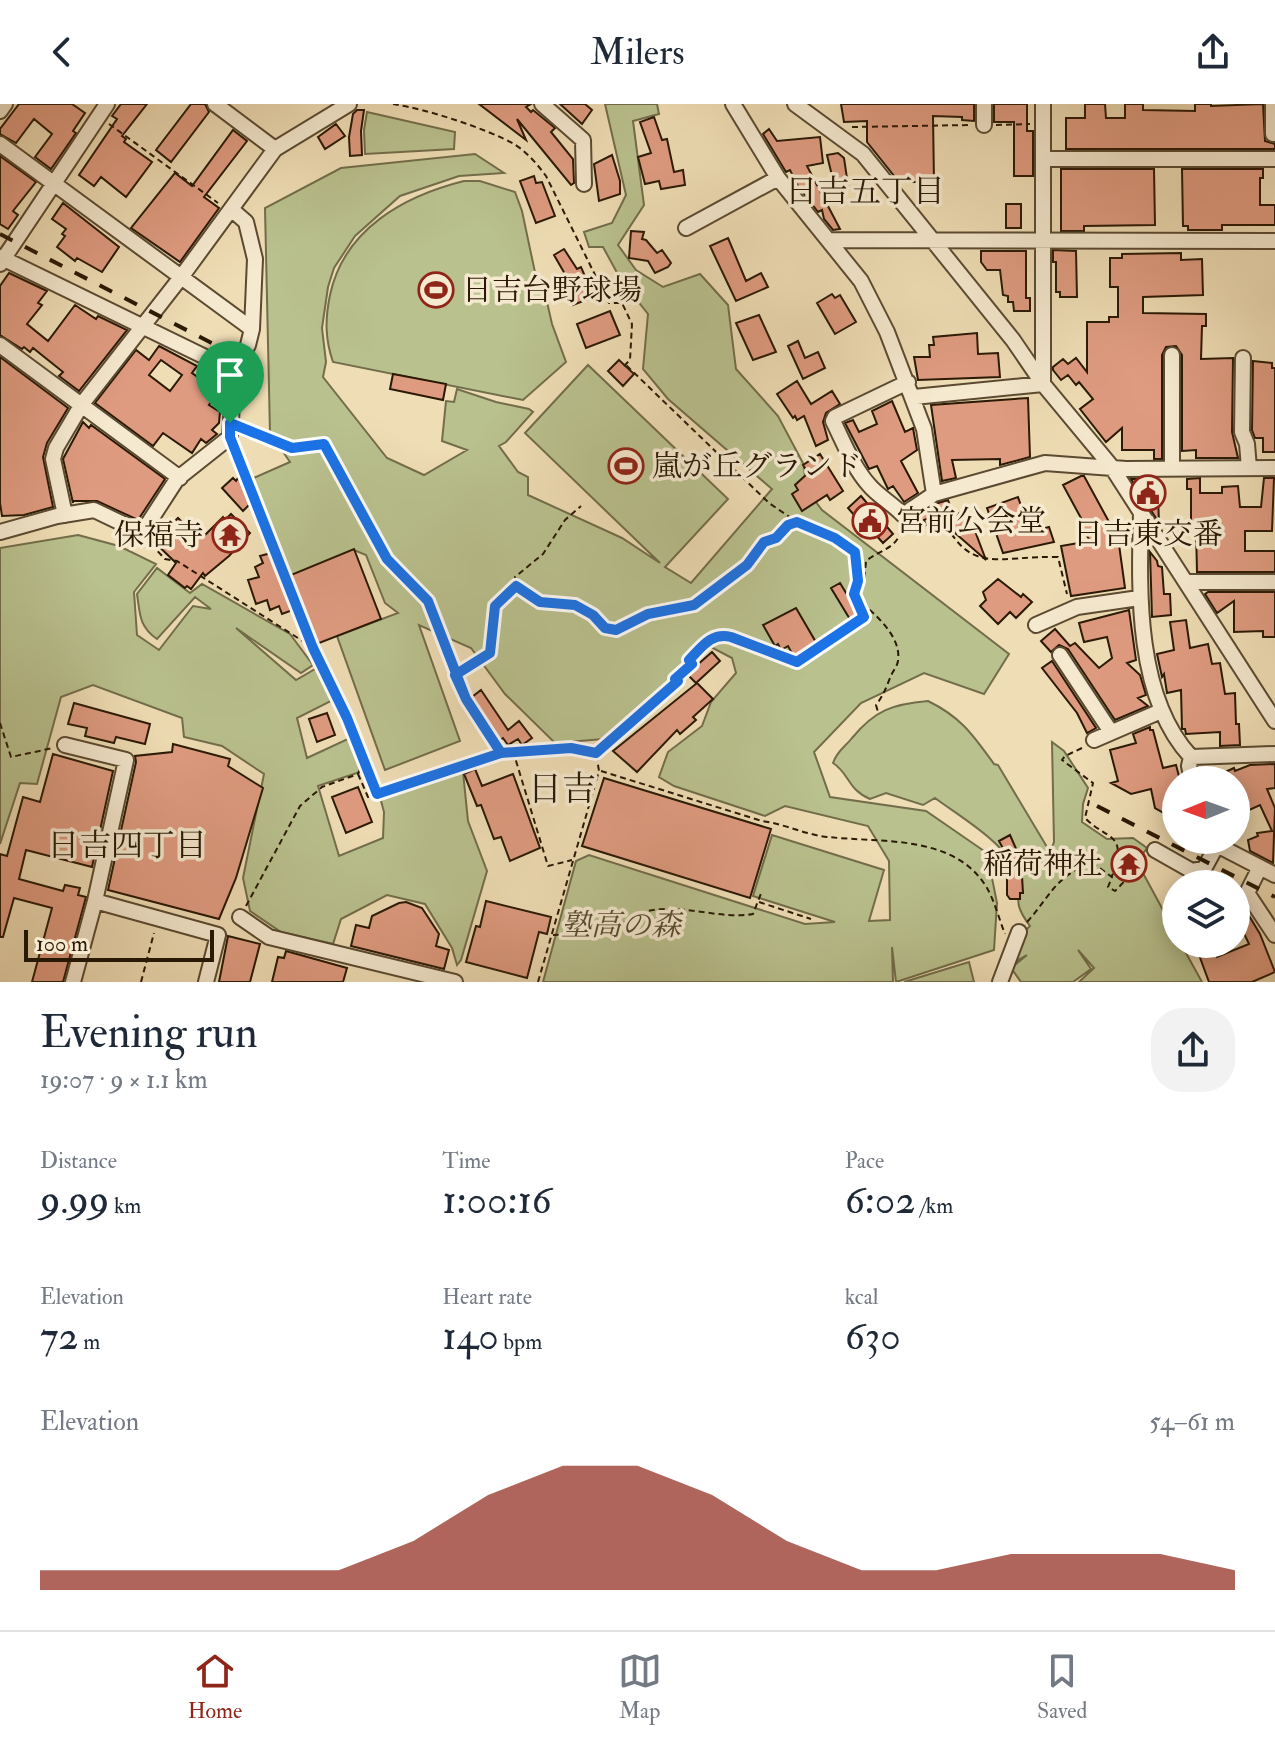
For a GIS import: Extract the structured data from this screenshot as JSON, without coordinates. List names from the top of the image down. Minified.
{"districts":["日吉五丁目","日吉","日吉四丁目"],"parks":["塾高の森"],"places":{"sports":["日吉台野球場","嵐が丘グランド"],"public building":["日吉東交番","宮前公会堂"],"temple":["保福寺","稲荷神社"]},"scale_bar":"100 m","north":"left","page":{"header":"Milers","scale":"100 m","heading":["Evening run","19:07 · 9 × 1.1 km"],"stats":[["Distance","9.99 km"],["Time","1:00:16"],["Pace","6:02 /km"],["Elevation","72 m"],["Heart rate","140 bpm"],["kcal","630"]],"chart":["Elevation","54–61 m"],"tabs":["Home","Map","Saved"]}}
